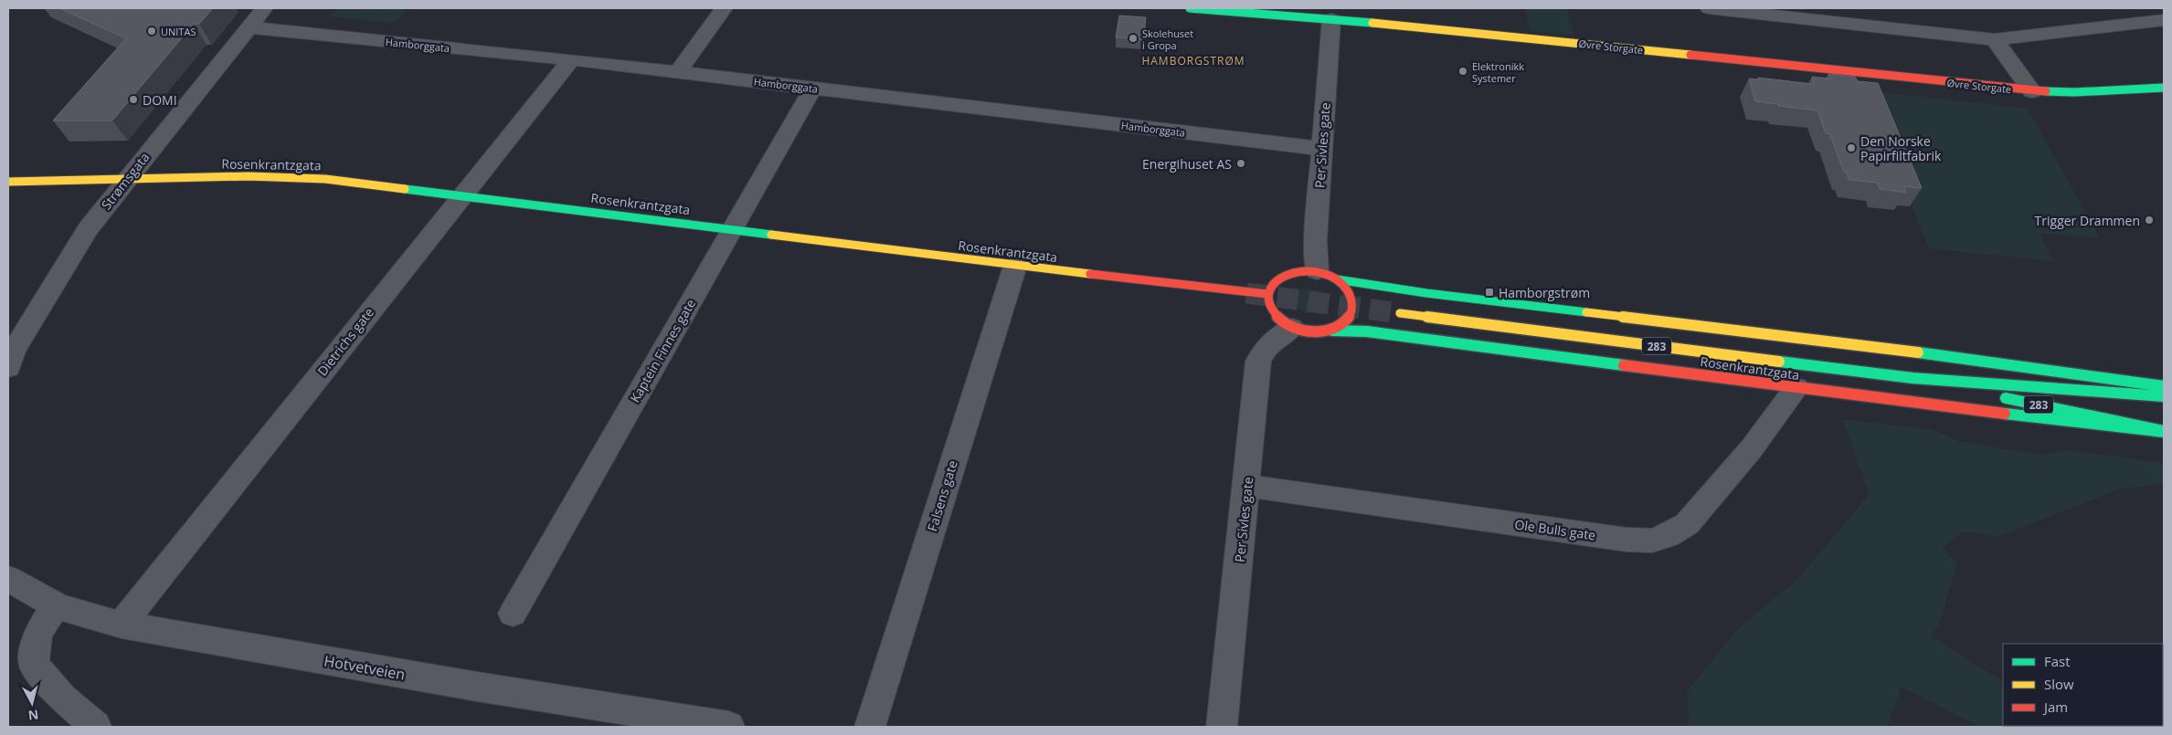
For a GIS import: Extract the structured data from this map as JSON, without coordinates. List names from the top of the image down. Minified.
{"streets":{"street":["Hamborggata","Øvre Storgate","Per Sivles gate","Rosenkrantzgata","Strømsgata","Dietrichs gate","283","Kaptein Finnes gate","Falsens gate","Ole Bulls gate","Hotvetveien"]},"crossings":[["Hamborggata","Per Sivles gate"],["Hamborggata","Strømsgata"],["Hamborggata","Dietrichs gate"],["Hamborggata","Kaptein Finnes gate"],["Øvre Storgate","Per Sivles gate"],["Per Sivles gate","Rosenkrantzgata"],["Per Sivles gate","Ole Bulls gate"],["Rosenkrantzgata","Strømsgata"],["Rosenkrantzgata","Dietrichs gate"],["Rosenkrantzgata","Kaptein Finnes gate"],["Rosenkrantzgata","Falsens gate"],["Rosenkrantzgata","Ole Bulls gate"],["Dietrichs gate","Hotvetveien"]],"districts":["HAMBORGSTRØM"],"places":{"other":["UNITAS","Skolehuset i Gropa","Elektronikk Systemer","DOMI","Den Norske Papirfiltfabrik","Energihuset AS","Trigger Drammen"],"transit":["Hamborgstrøm"]},"legend":["Fast","Slow","Jam"],"north":"bottom"}
